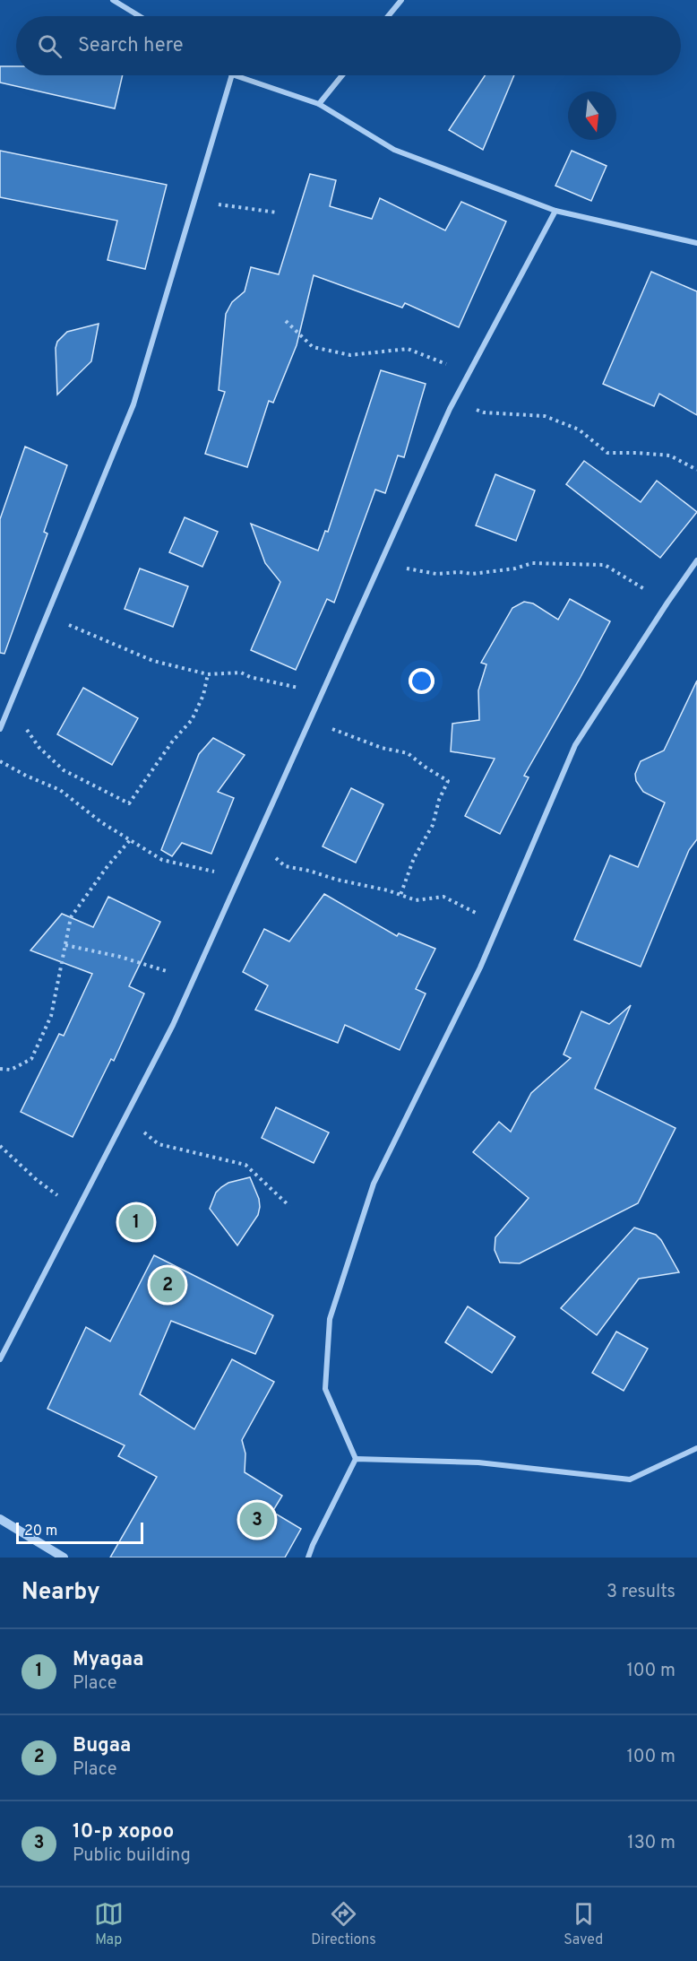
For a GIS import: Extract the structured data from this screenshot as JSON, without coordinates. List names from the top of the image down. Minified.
{"scale_bar":"20 m","north":"bottom","page":{"search":"Search here","pins":["1","2","3"],"scale":"20 m","heading":["Nearby","3 results"],"list":[{"mark":"1","name":"Myagaa","note":"Place","value":"100 m"},{"mark":"2","name":"Bugaa","note":"Place","value":"100 m"},{"mark":"3","name":"10-р хороо","note":"Public building","value":"130 m"}],"nav":["Map","Directions","Saved"]}}
